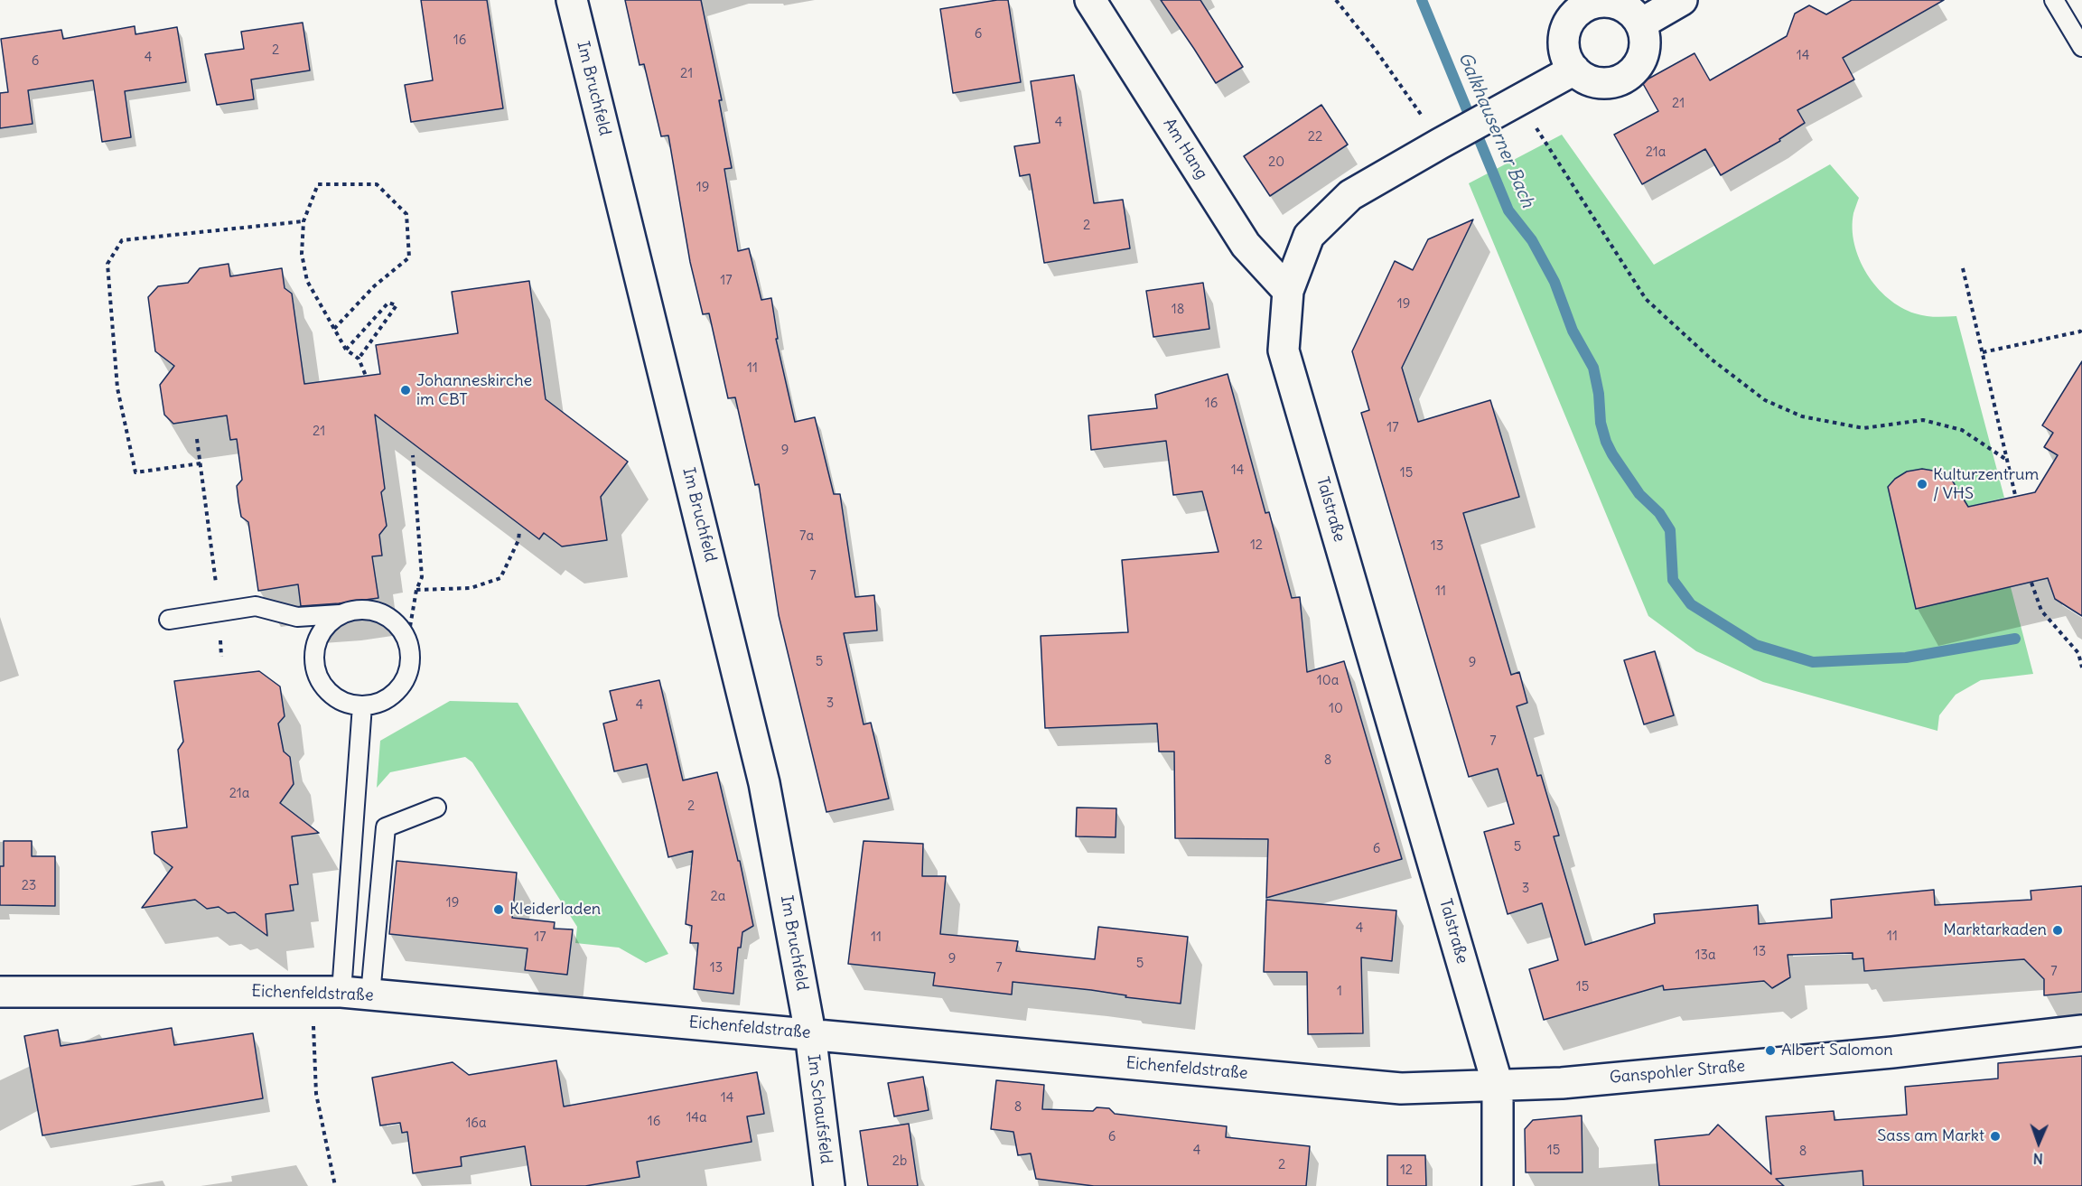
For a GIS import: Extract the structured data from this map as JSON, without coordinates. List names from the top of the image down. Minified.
{"streets":{"street":["Im Bruchfeld","Am Hang","Talstraße","Eichenfeldstraße","Ganspohler Straße","Im Schaufsfeld"]},"crossings":[["Im Bruchfeld","Eichenfeldstraße"],["Im Bruchfeld","Im Schaufsfeld"],["Am Hang","Talstraße"],["Talstraße","Eichenfeldstraße"],["Talstraße","Ganspohler Straße"],["Eichenfeldstraße","Ganspohler Straße"],["Eichenfeldstraße","Im Schaufsfeld"]],"water":["Galkhauserner Bach"],"places":["Johanneskirche im CBT","Kulturzentrum / VHS","Kleiderladen","Marktarkaden","Albert Salomon","Sass am Markt"],"house_numbers":["6","16","2","14","4","6","21","21","4","22","21a","20","19","2","17","19","18","11","16","17","21","9","14","15","7a","12","13","7","11","5","9","10a","3","4","10","7","8","21a","2","5","6","23","3","2a","19","4","11","17","11","13","13a","9","5","13","7","7","15","1","14","8","14a","16","16a","6","4","15","8","2b","2","12"],"north":"bottom"}
